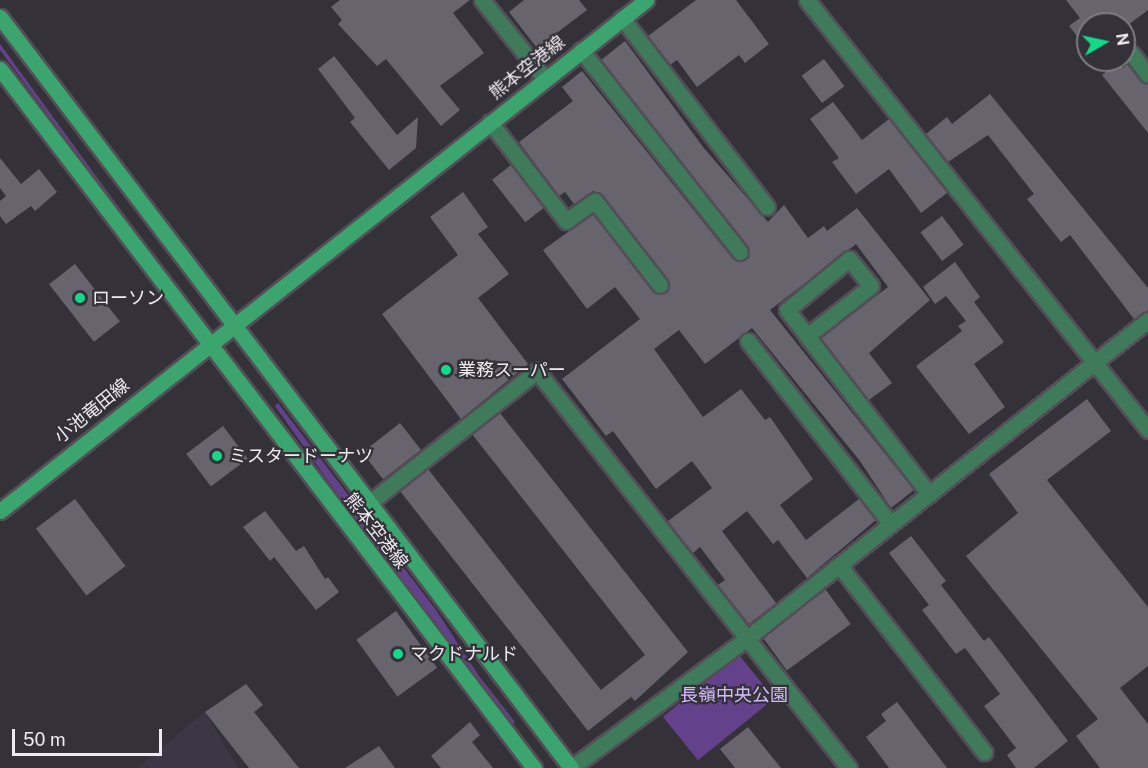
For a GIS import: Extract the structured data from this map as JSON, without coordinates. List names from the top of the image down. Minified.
{"streets":{"main road":["熊本空港線","小池竜田線"]},"crossings":[["熊本空港線","小池竜田線"]],"parks":["長嶺中央公園"],"places":["ローソン","業務スーパー","ミスタードーナツ","マクドナルド"],"scale_bar":"50 m","north":"right"}
